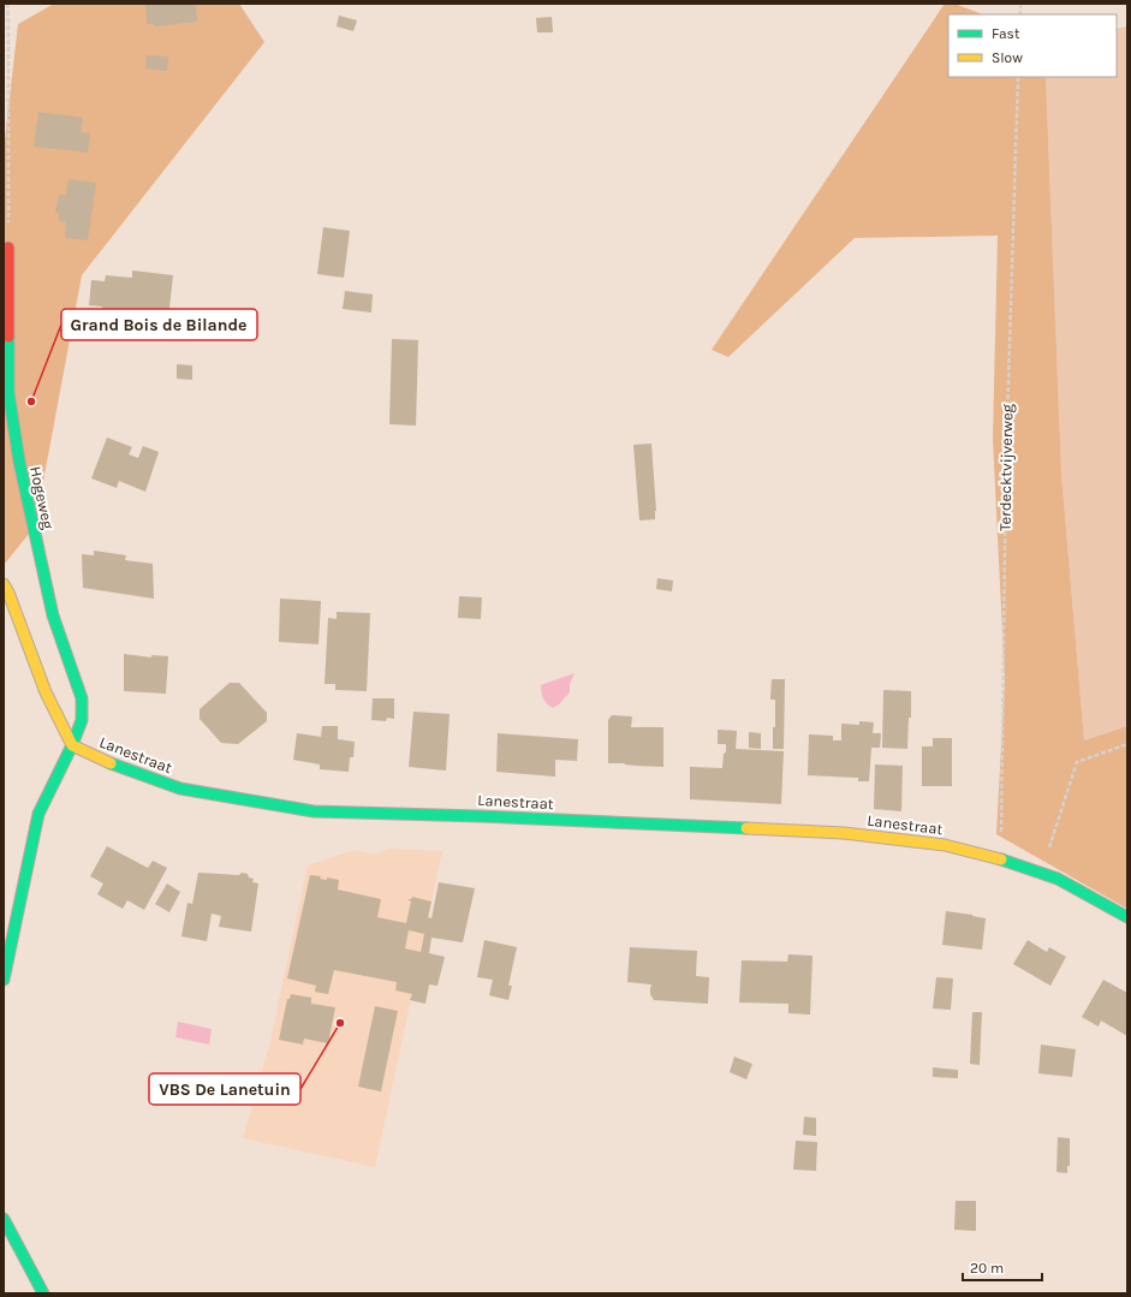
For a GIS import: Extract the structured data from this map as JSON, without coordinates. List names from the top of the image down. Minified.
{"streets":{"street":["Hogeweg","Lanestraat"],"path":["Terdecktvijverweg"]},"crossings":[["Terdecktvijverweg","Lanestraat"],["Hogeweg","Lanestraat"]],"places":["Grand Bois de Bilande","VBS De Lanetuin"],"legend":["Fast","Slow"],"scale_bar":"20 m"}
